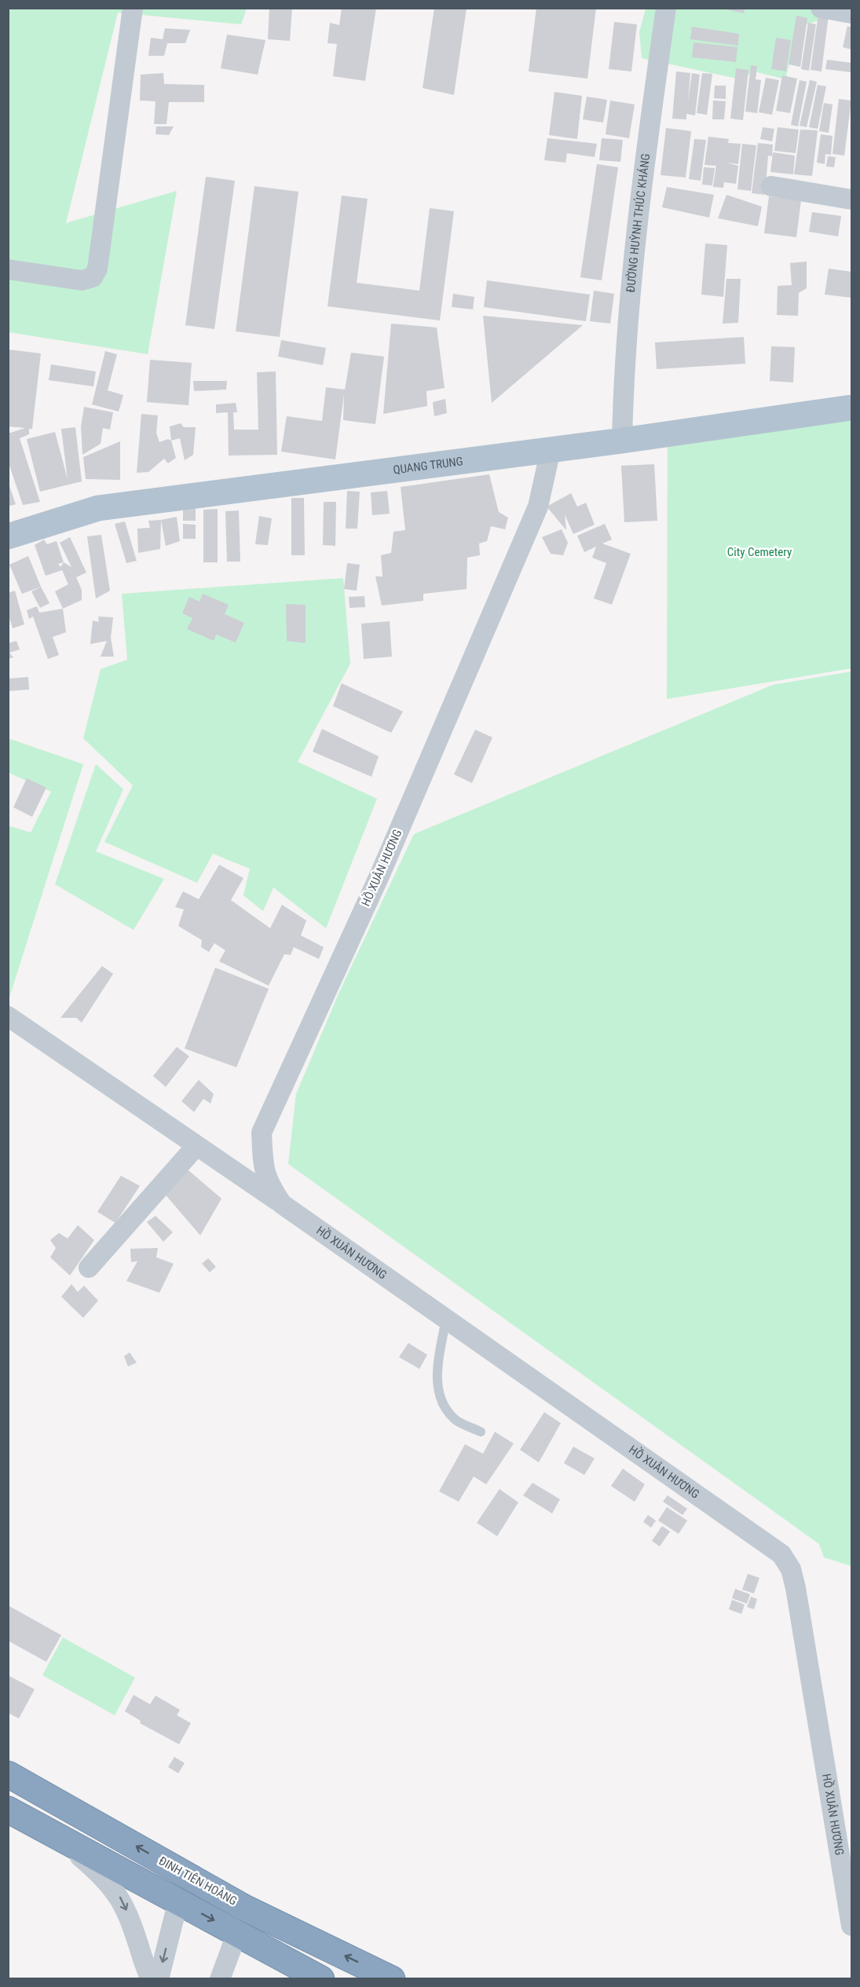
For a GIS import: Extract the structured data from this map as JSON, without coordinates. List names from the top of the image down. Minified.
{"streets":{"highway":["ĐINH TIÊN HOÀNG"],"main road":["QUANG TRUNG"],"street":["ĐƯỜNG HUỲNH THÚC KHÁNG","HỒ XUÂN HƯƠNG"]},"crossings":[["ĐƯỜNG HUỲNH THÚC KHÁNG","QUANG TRUNG"],["QUANG TRUNG","HỒ XUÂN HƯƠNG"]],"parks":["City Cemetery"]}
